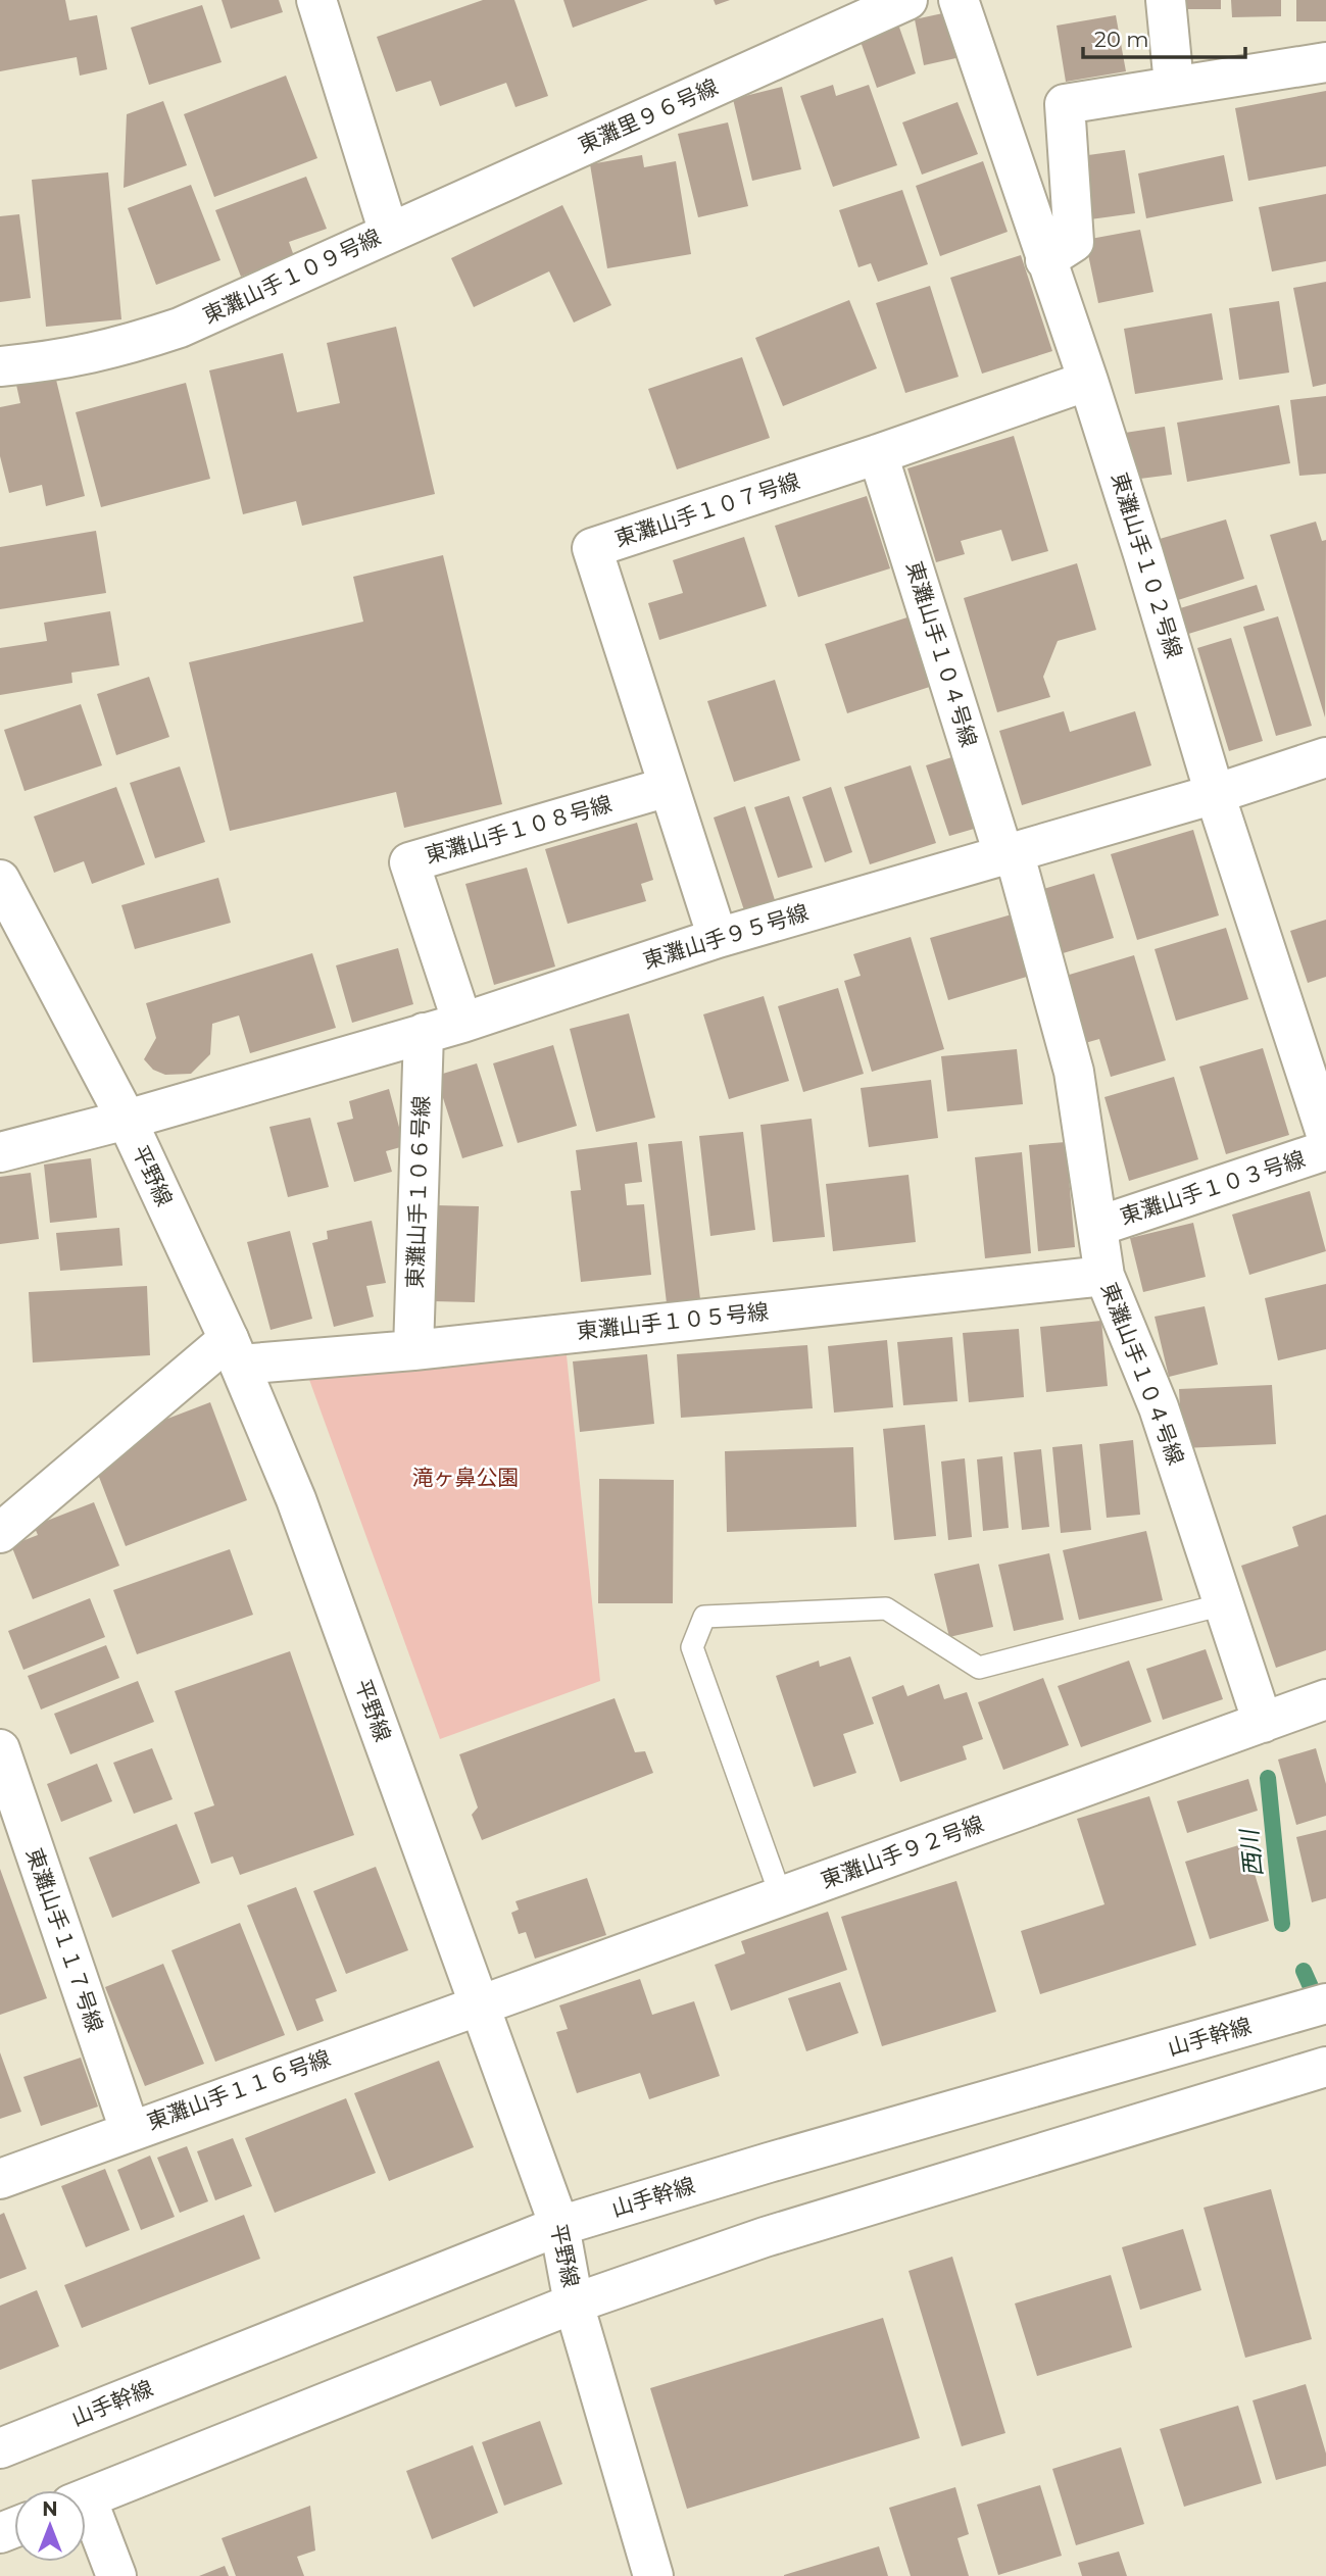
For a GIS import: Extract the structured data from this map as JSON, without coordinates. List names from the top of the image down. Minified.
{"streets":{"street":["東灘里９６号線","東灘山手１０９号線","東灘山手１０７号線","東灘山手１０２号線","東灘山手１０４号線","東灘山手１０８号線","東灘山手９５号線","平野線","東灘山手１０３号線","東灘山手１０６号線","東灘山手１０５号線","東灘山手９２号線","東灘山手１１７号線","山手幹線","東灘山手１１６号線"]},"crossings":[["東灘里９６号線","東灘山手１０９号線"],["東灘山手１０７号線","東灘山手１０２号線"],["東灘山手１０７号線","東灘山手１０４号線"],["東灘山手１０７号線","東灘山手１０８号線"],["東灘山手１０７号線","東灘山手９５号線"],["東灘山手１０２号線","東灘山手９５号線"],["東灘山手１０４号線","東灘山手９５号線"],["東灘山手１０４号線","東灘山手１０３号線"],["東灘山手１０４号線","東灘山手１０５号線"],["東灘山手１０４号線","東灘山手９２号線"],["東灘山手１０８号線","東灘山手９５号線"],["東灘山手９５号線","平野線"],["東灘山手９５号線","東灘山手１０６号線"],["平野線","東灘山手１０５号線"],["平野線","東灘山手９２号線"],["平野線","山手幹線"],["平野線","東灘山手１１６号線"],["東灘山手１０６号線","東灘山手１０５号線"],["東灘山手９２号線","東灘山手１１６号線"],["東灘山手１１７号線","東灘山手１１６号線"]],"water":["西川"],"parks":["滝ヶ鼻公園"],"scale_bar":"20 m","north":"top"}
